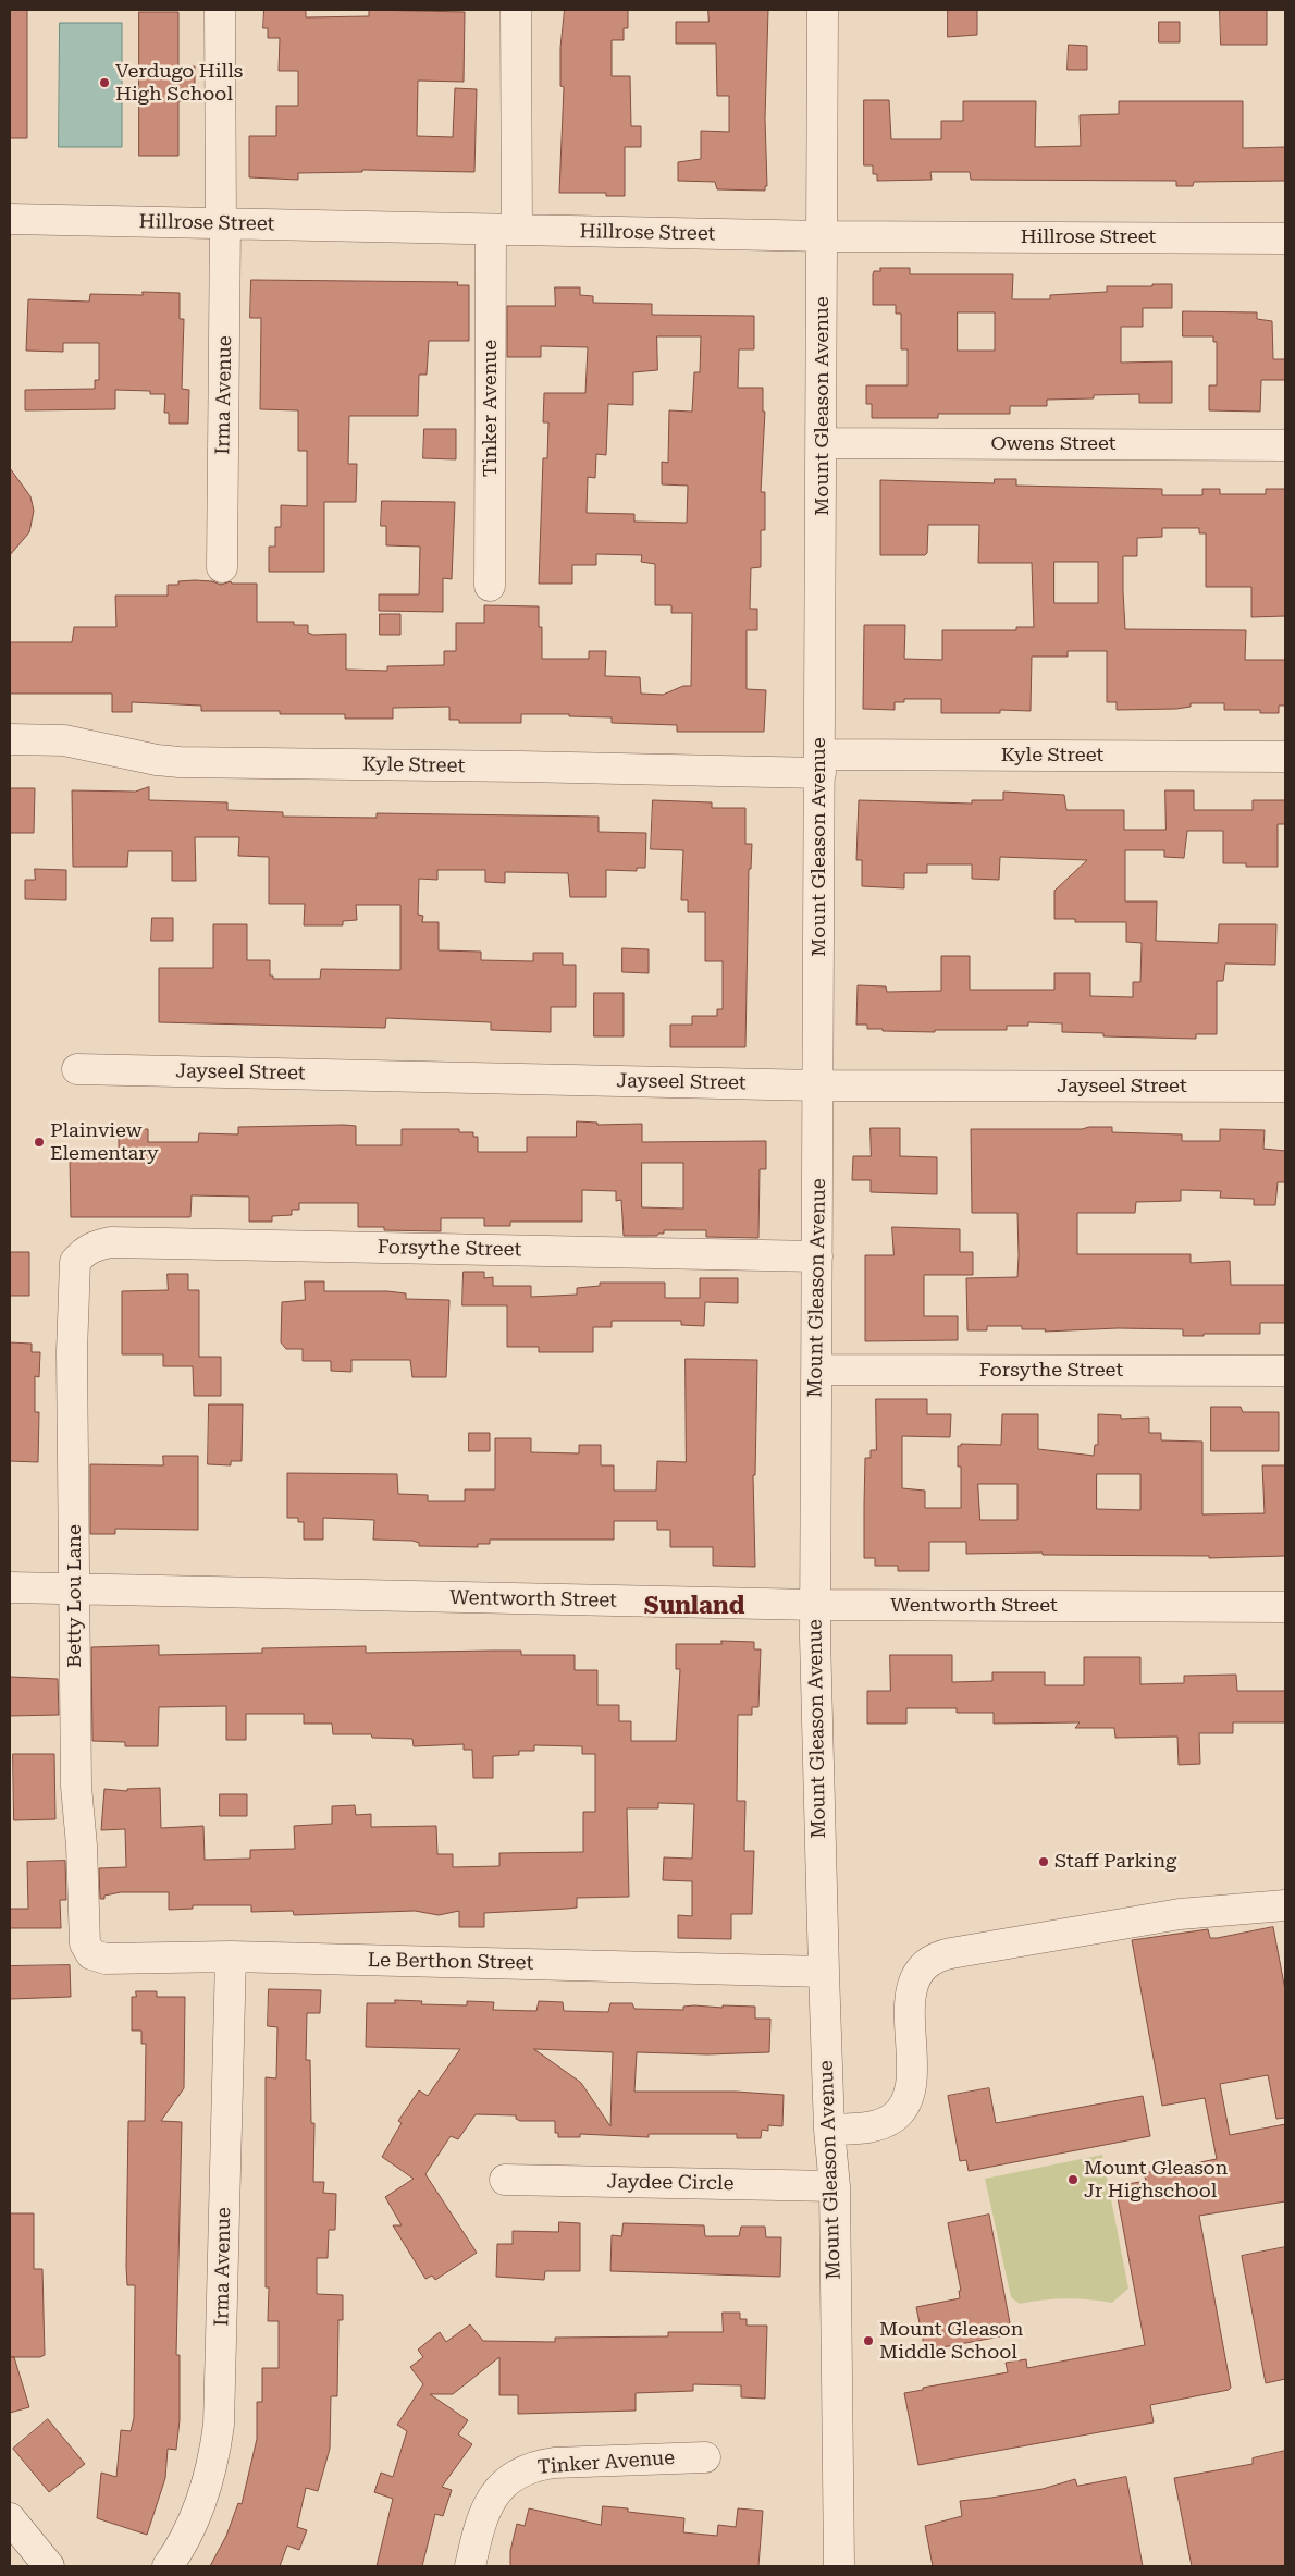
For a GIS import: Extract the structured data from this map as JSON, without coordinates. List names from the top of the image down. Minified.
{"streets":{"street":["Hillrose Street","Irma Avenue","Mount Gleason Avenue","Tinker Avenue","Owens Street","Kyle Street","Jayseel Street","Forsythe Street","Betty Lou Lane","Wentworth Street","Le Berthon Street","Jaydee Circle"]},"crossings":[["Hillrose Street","Irma Avenue"],["Hillrose Street","Mount Gleason Avenue"],["Hillrose Street","Tinker Avenue"],["Irma Avenue","Le Berthon Street"],["Mount Gleason Avenue","Owens Street"],["Mount Gleason Avenue","Kyle Street"],["Mount Gleason Avenue","Jayseel Street"],["Mount Gleason Avenue","Forsythe Street"],["Mount Gleason Avenue","Wentworth Street"],["Mount Gleason Avenue","Le Berthon Street"],["Mount Gleason Avenue","Jaydee Circle"],["Forsythe Street","Betty Lou Lane"],["Betty Lou Lane","Wentworth Street"],["Betty Lou Lane","Le Berthon Street"]],"districts":["Sunland"],"places":["Verdugo Hills High School","Plainview Elementary","Staff Parking","Mount Gleason Jr Highschool","Mount Gleason Middle School"]}
